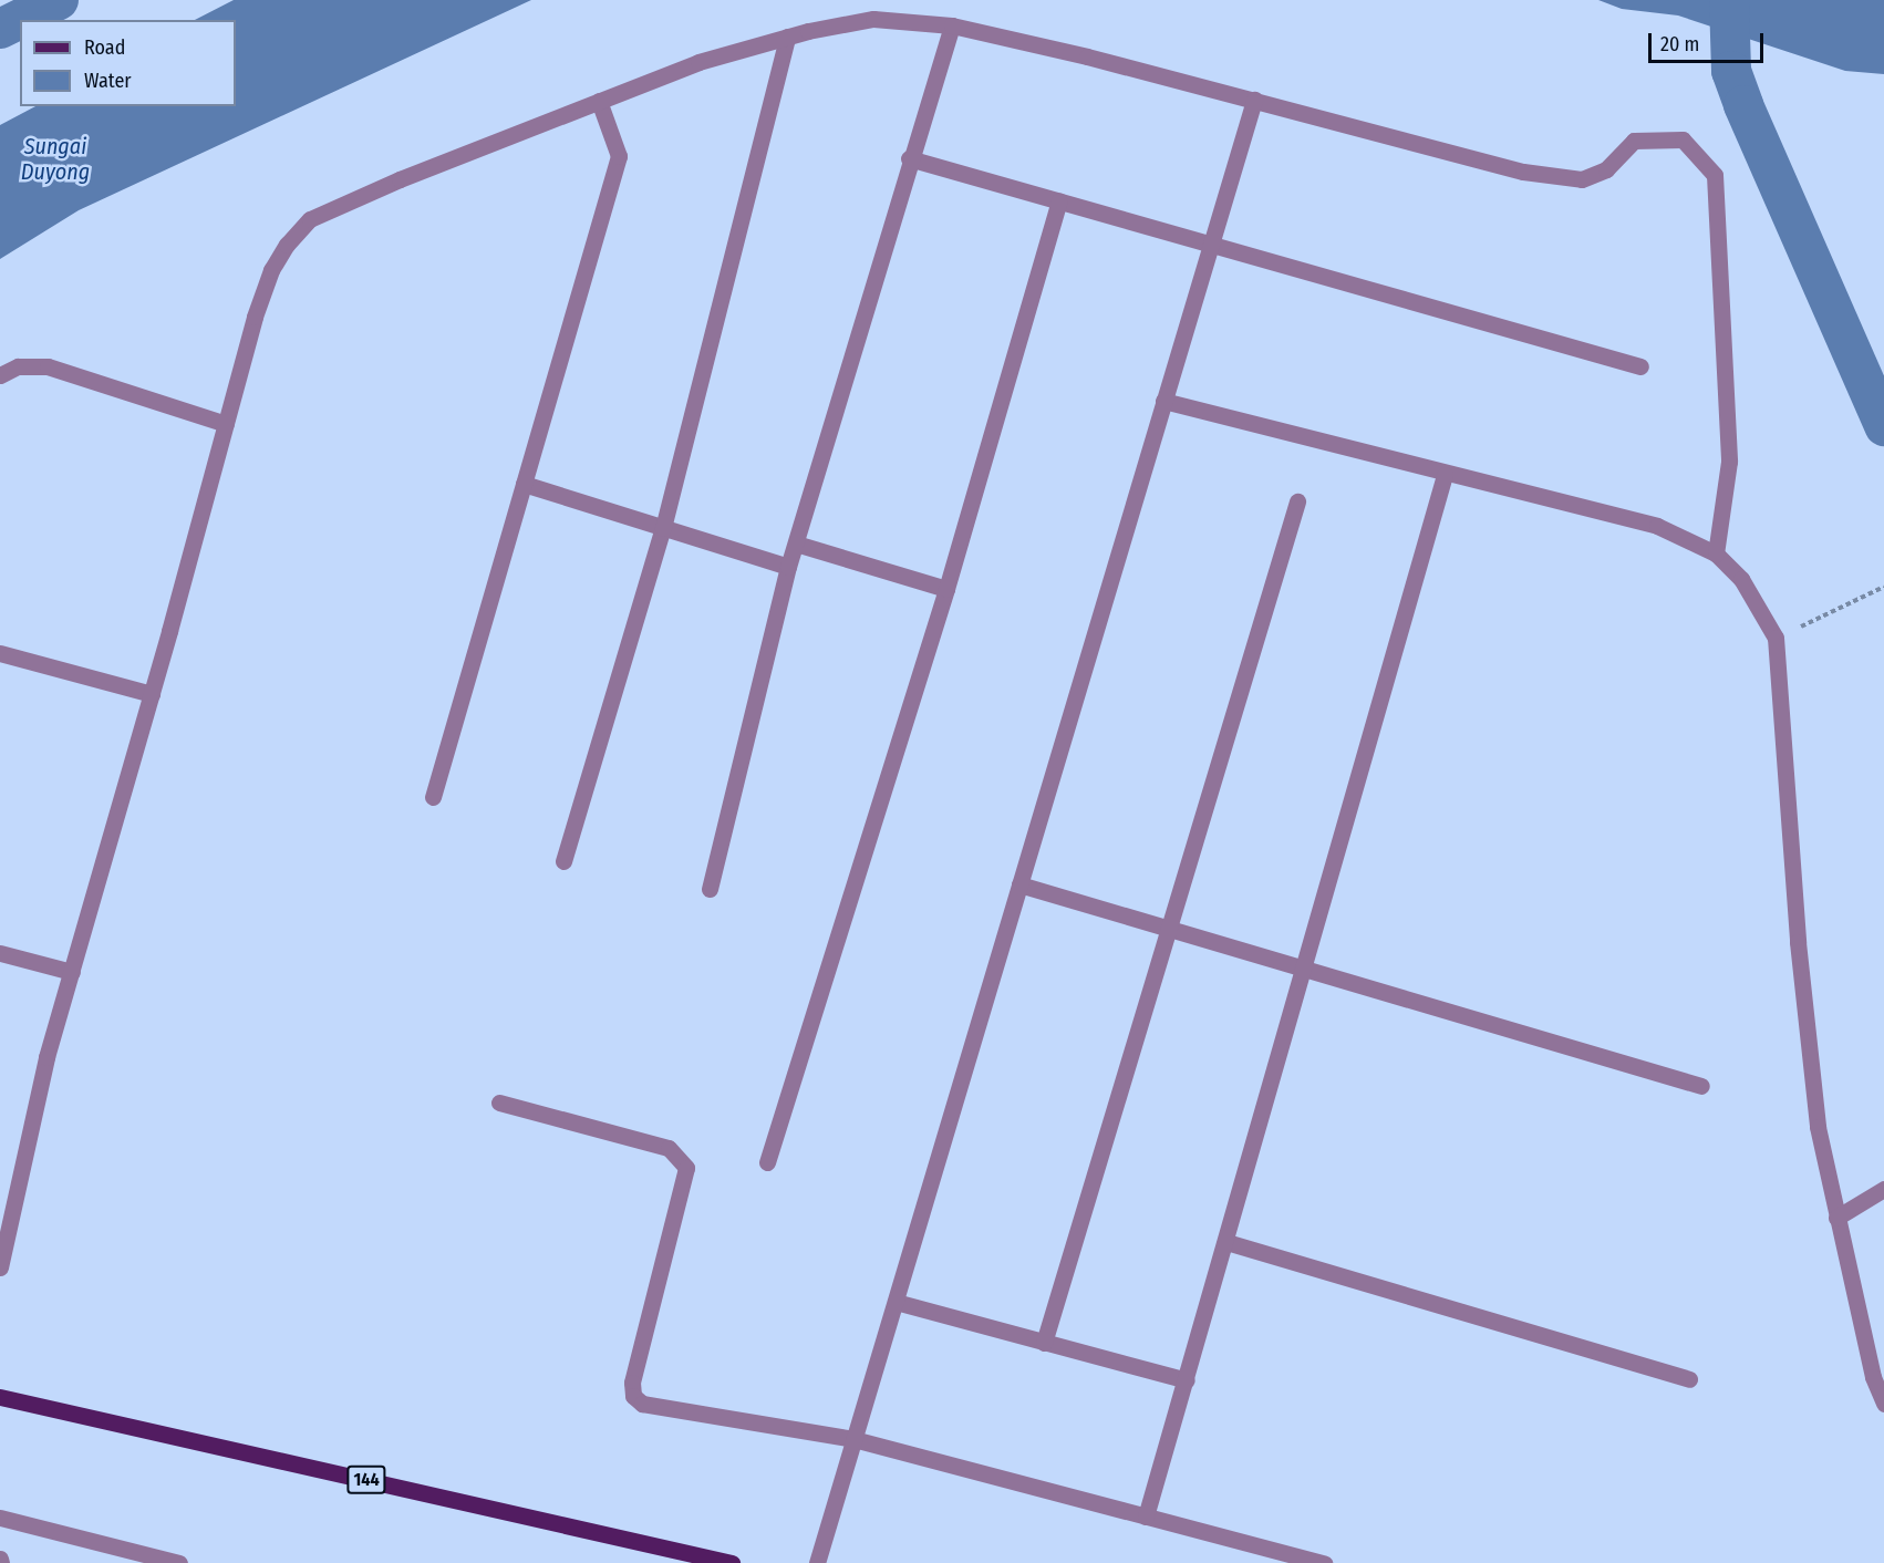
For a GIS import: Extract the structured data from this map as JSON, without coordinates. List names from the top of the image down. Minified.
{"streets":{"main road":["144"]},"water":["Sungai Duyong"],"legend":["Road","Water"],"scale_bar":"20 m"}
